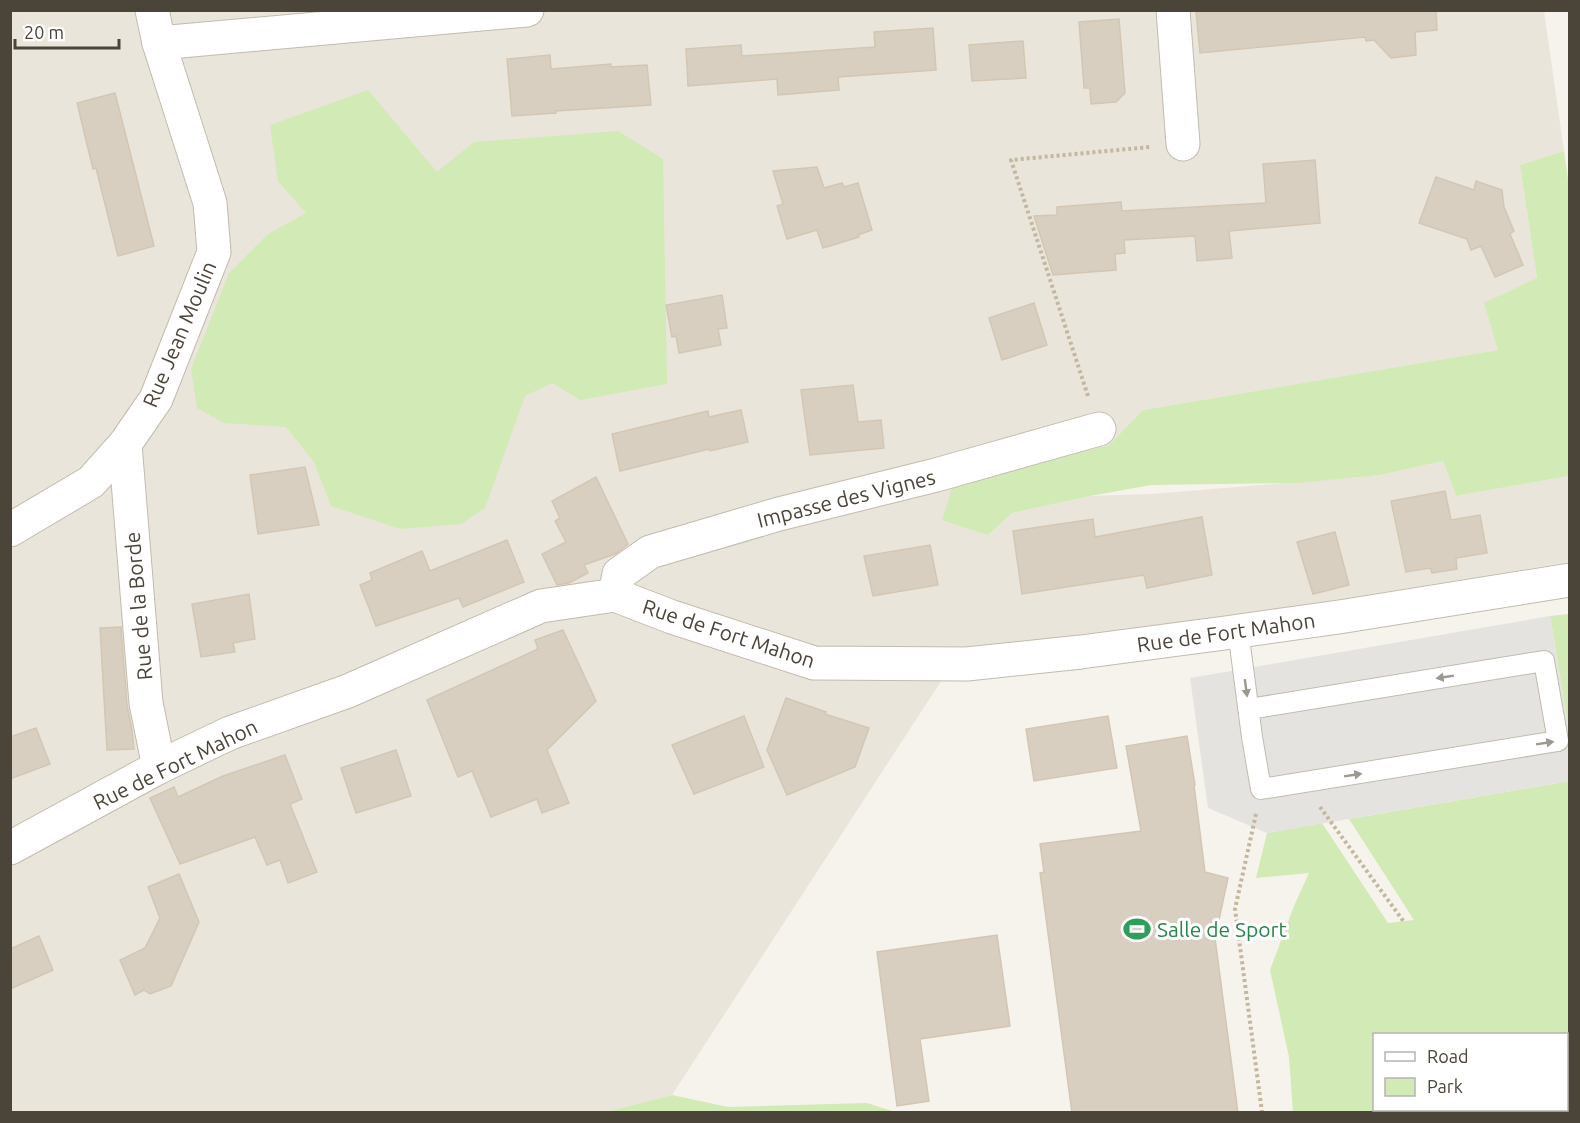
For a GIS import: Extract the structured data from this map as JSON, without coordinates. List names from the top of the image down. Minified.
{"streets":{"street":["Rue Jean Moulin","Impasse des Vignes","Rue de la Borde","Rue de Fort Mahon"]},"crossings":[["Rue Jean Moulin","Rue de la Borde"],["Impasse des Vignes","Rue de Fort Mahon"],["Rue de la Borde","Rue de Fort Mahon"]],"places":{"sports":["Salle de Sport"]},"legend":["Road","Park"],"scale_bar":"20 m"}
